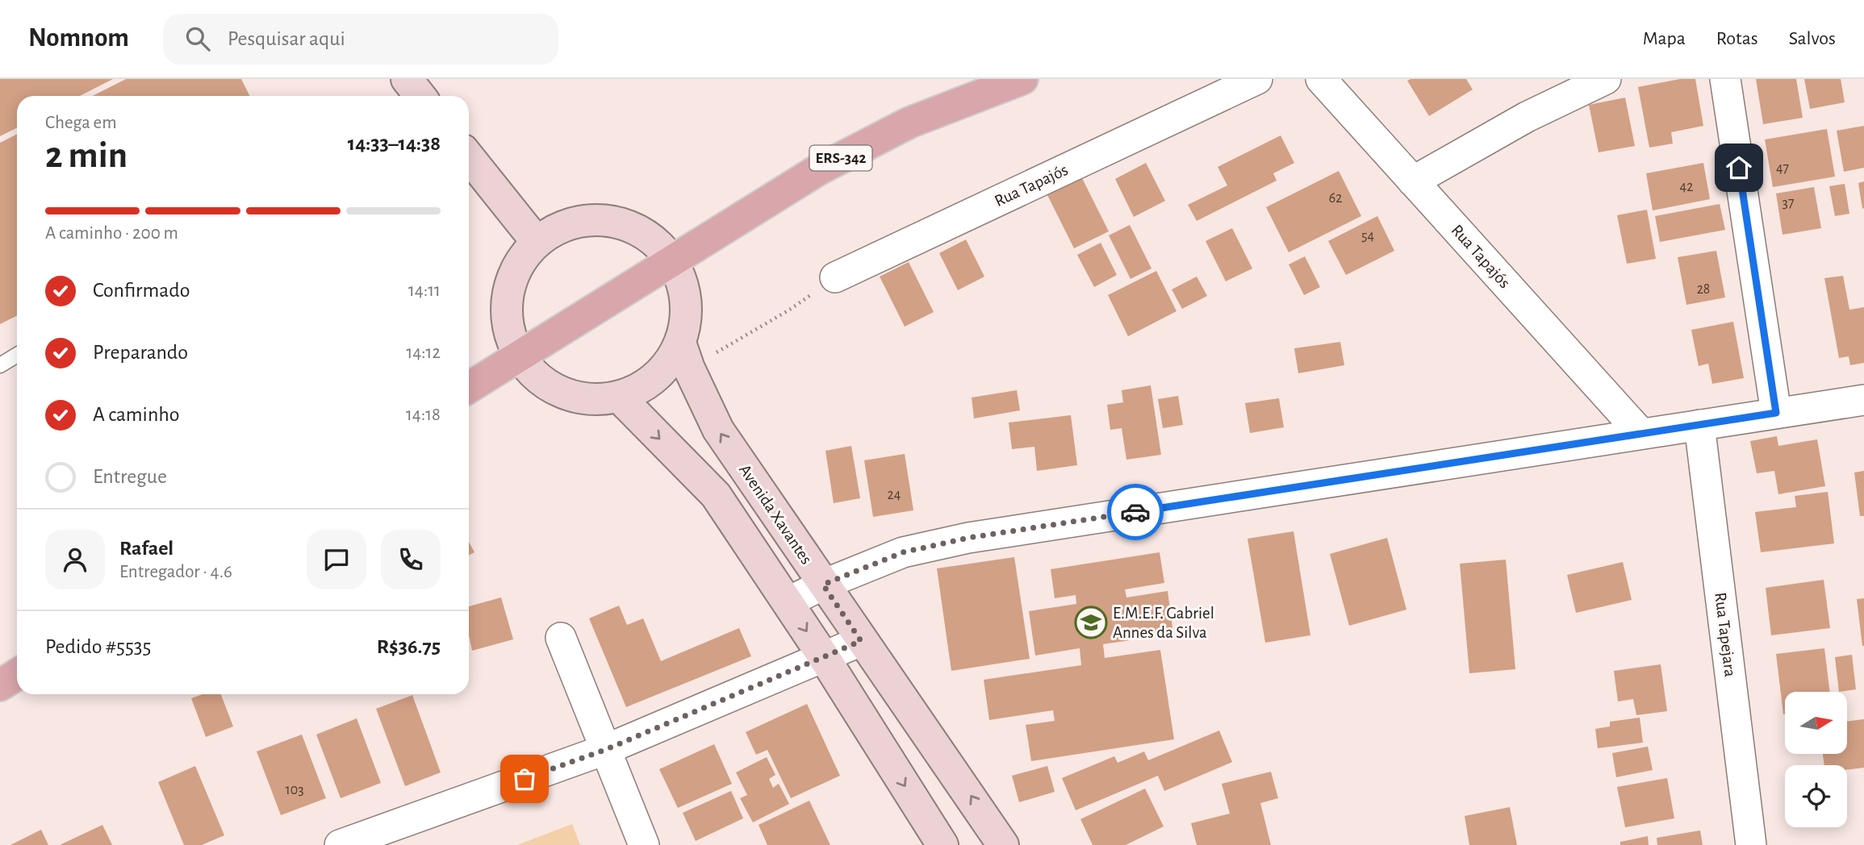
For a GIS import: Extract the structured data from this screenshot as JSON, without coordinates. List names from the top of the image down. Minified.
{"streets":{"main road":["ERS-342","Avenida Xavantes"],"street":["Rua Tapajós","Rua Tapejara"]},"places":{"school or university":["E.M.E.F. Gabriel Annes da Silva"]},"house_numbers":["47","42","62","37","54","28","24","103"],"north":"right","page":{"header":"Nomnom","search":"Pesquisar aqui","nav":["Mapa","Rotas","Salvos"],"heading":["2 min","Chega em","14:33–14:38"],"panel":["Rafael","Entregador · 4.6","Pedido #5535","R$36.75"],"bar":"A caminho · 200 m","list":[["Confirmado","14:11"],["Preparando","14:12"],["A caminho","14:18"],"Entregue"]}}
